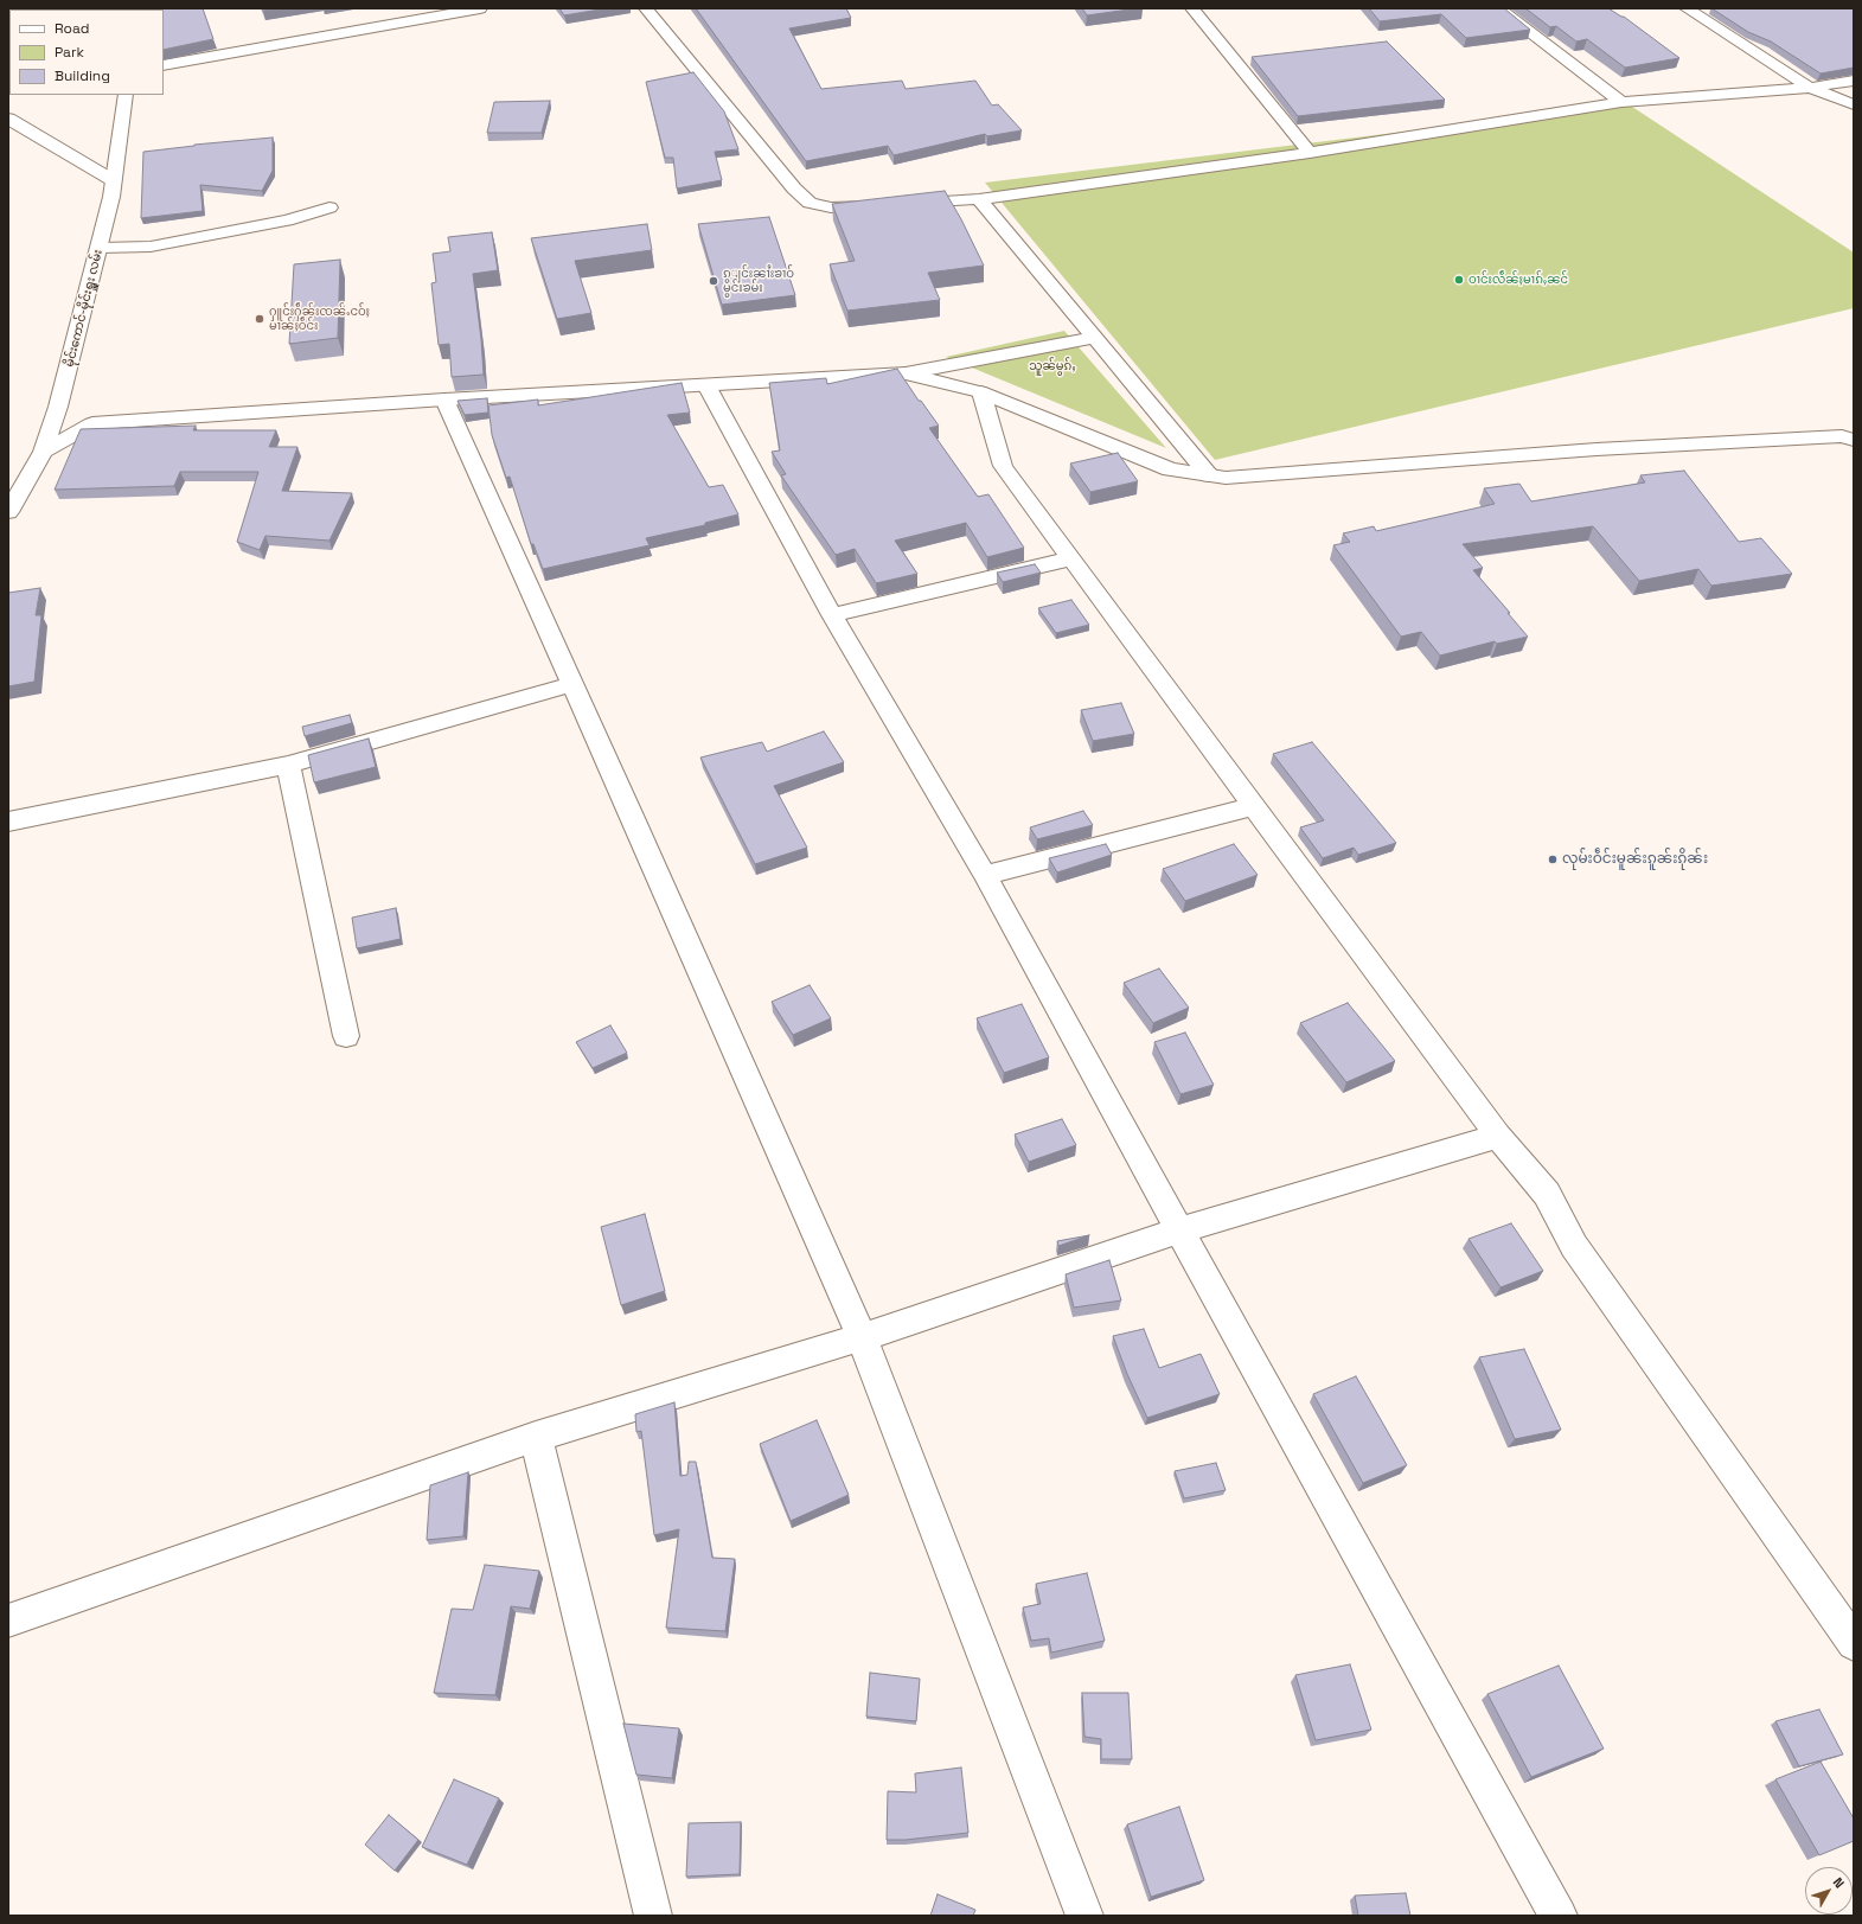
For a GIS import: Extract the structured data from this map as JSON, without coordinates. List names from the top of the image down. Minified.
{"streets":{"street":["မိုင်းကောင်-မိုင်းရှူး လမ်း"]},"parks":["သူၼ်မွၵ်ႇ"],"places":["ဝၢင်းလဵၼ်ႈမၢၵ်ႇၼင်","ၵွျင်းၼၢႆးၶၢဝ် မွင်းၶမ်း","ႁူင်းႁဵၼ်းၸၼ်ႉငဝ်ႈ မၢၼ်ႈဝဵင်း","လုမ်းဝဵင်းမူၼ်းၵူၼ်းၵိုၼ်း"],"legend":["Road","Park","Building"],"north":"top right"}
